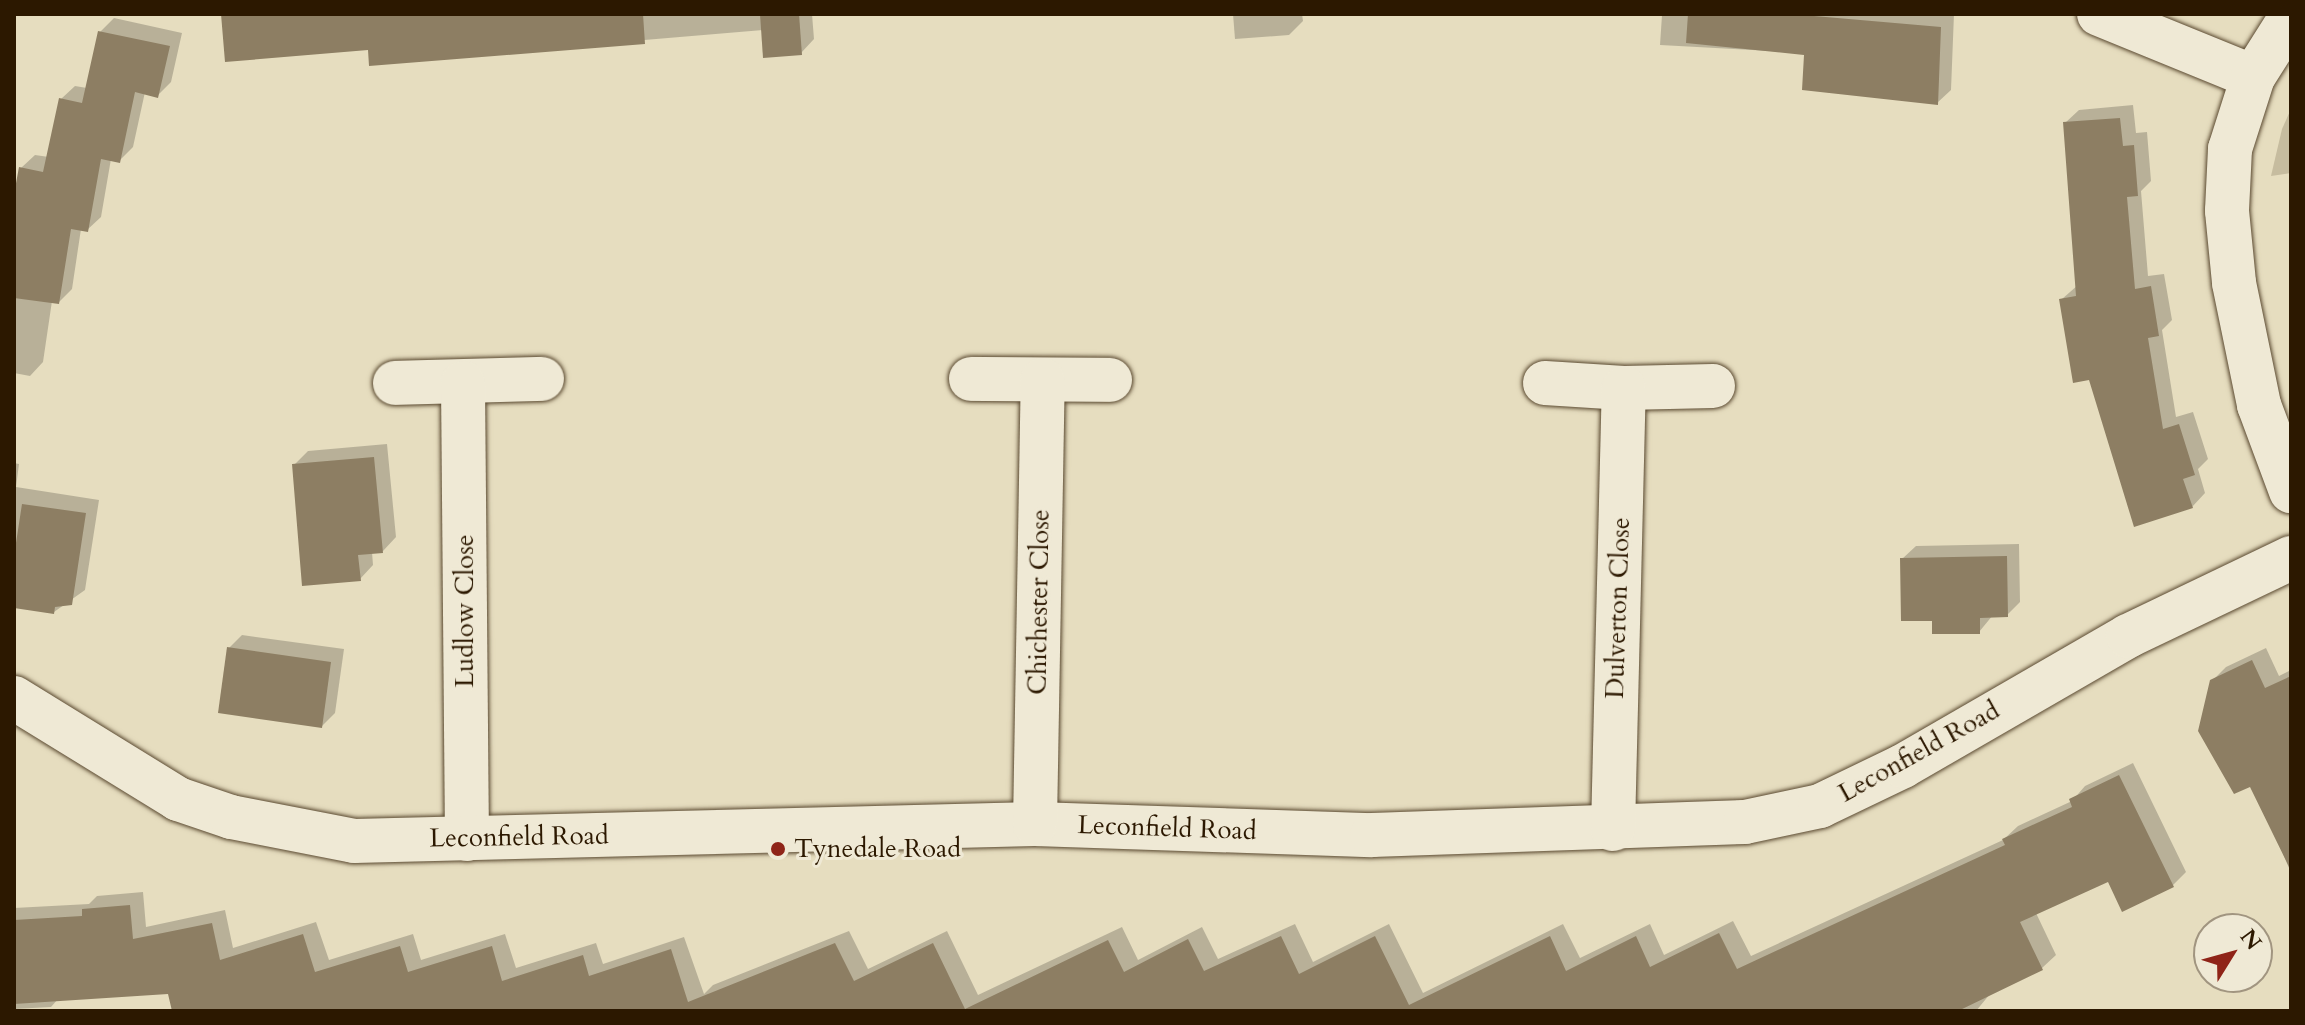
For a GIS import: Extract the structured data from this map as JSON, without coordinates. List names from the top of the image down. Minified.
{"streets":{"street":["Chichester Close","Dulverton Close","Ludlow Close","Leconfield Road"]},"crossings":[["Chichester Close","Leconfield Road"],["Dulverton Close","Leconfield Road"],["Ludlow Close","Leconfield Road"]],"places":["Tynedale Road"],"north":"top right"}
